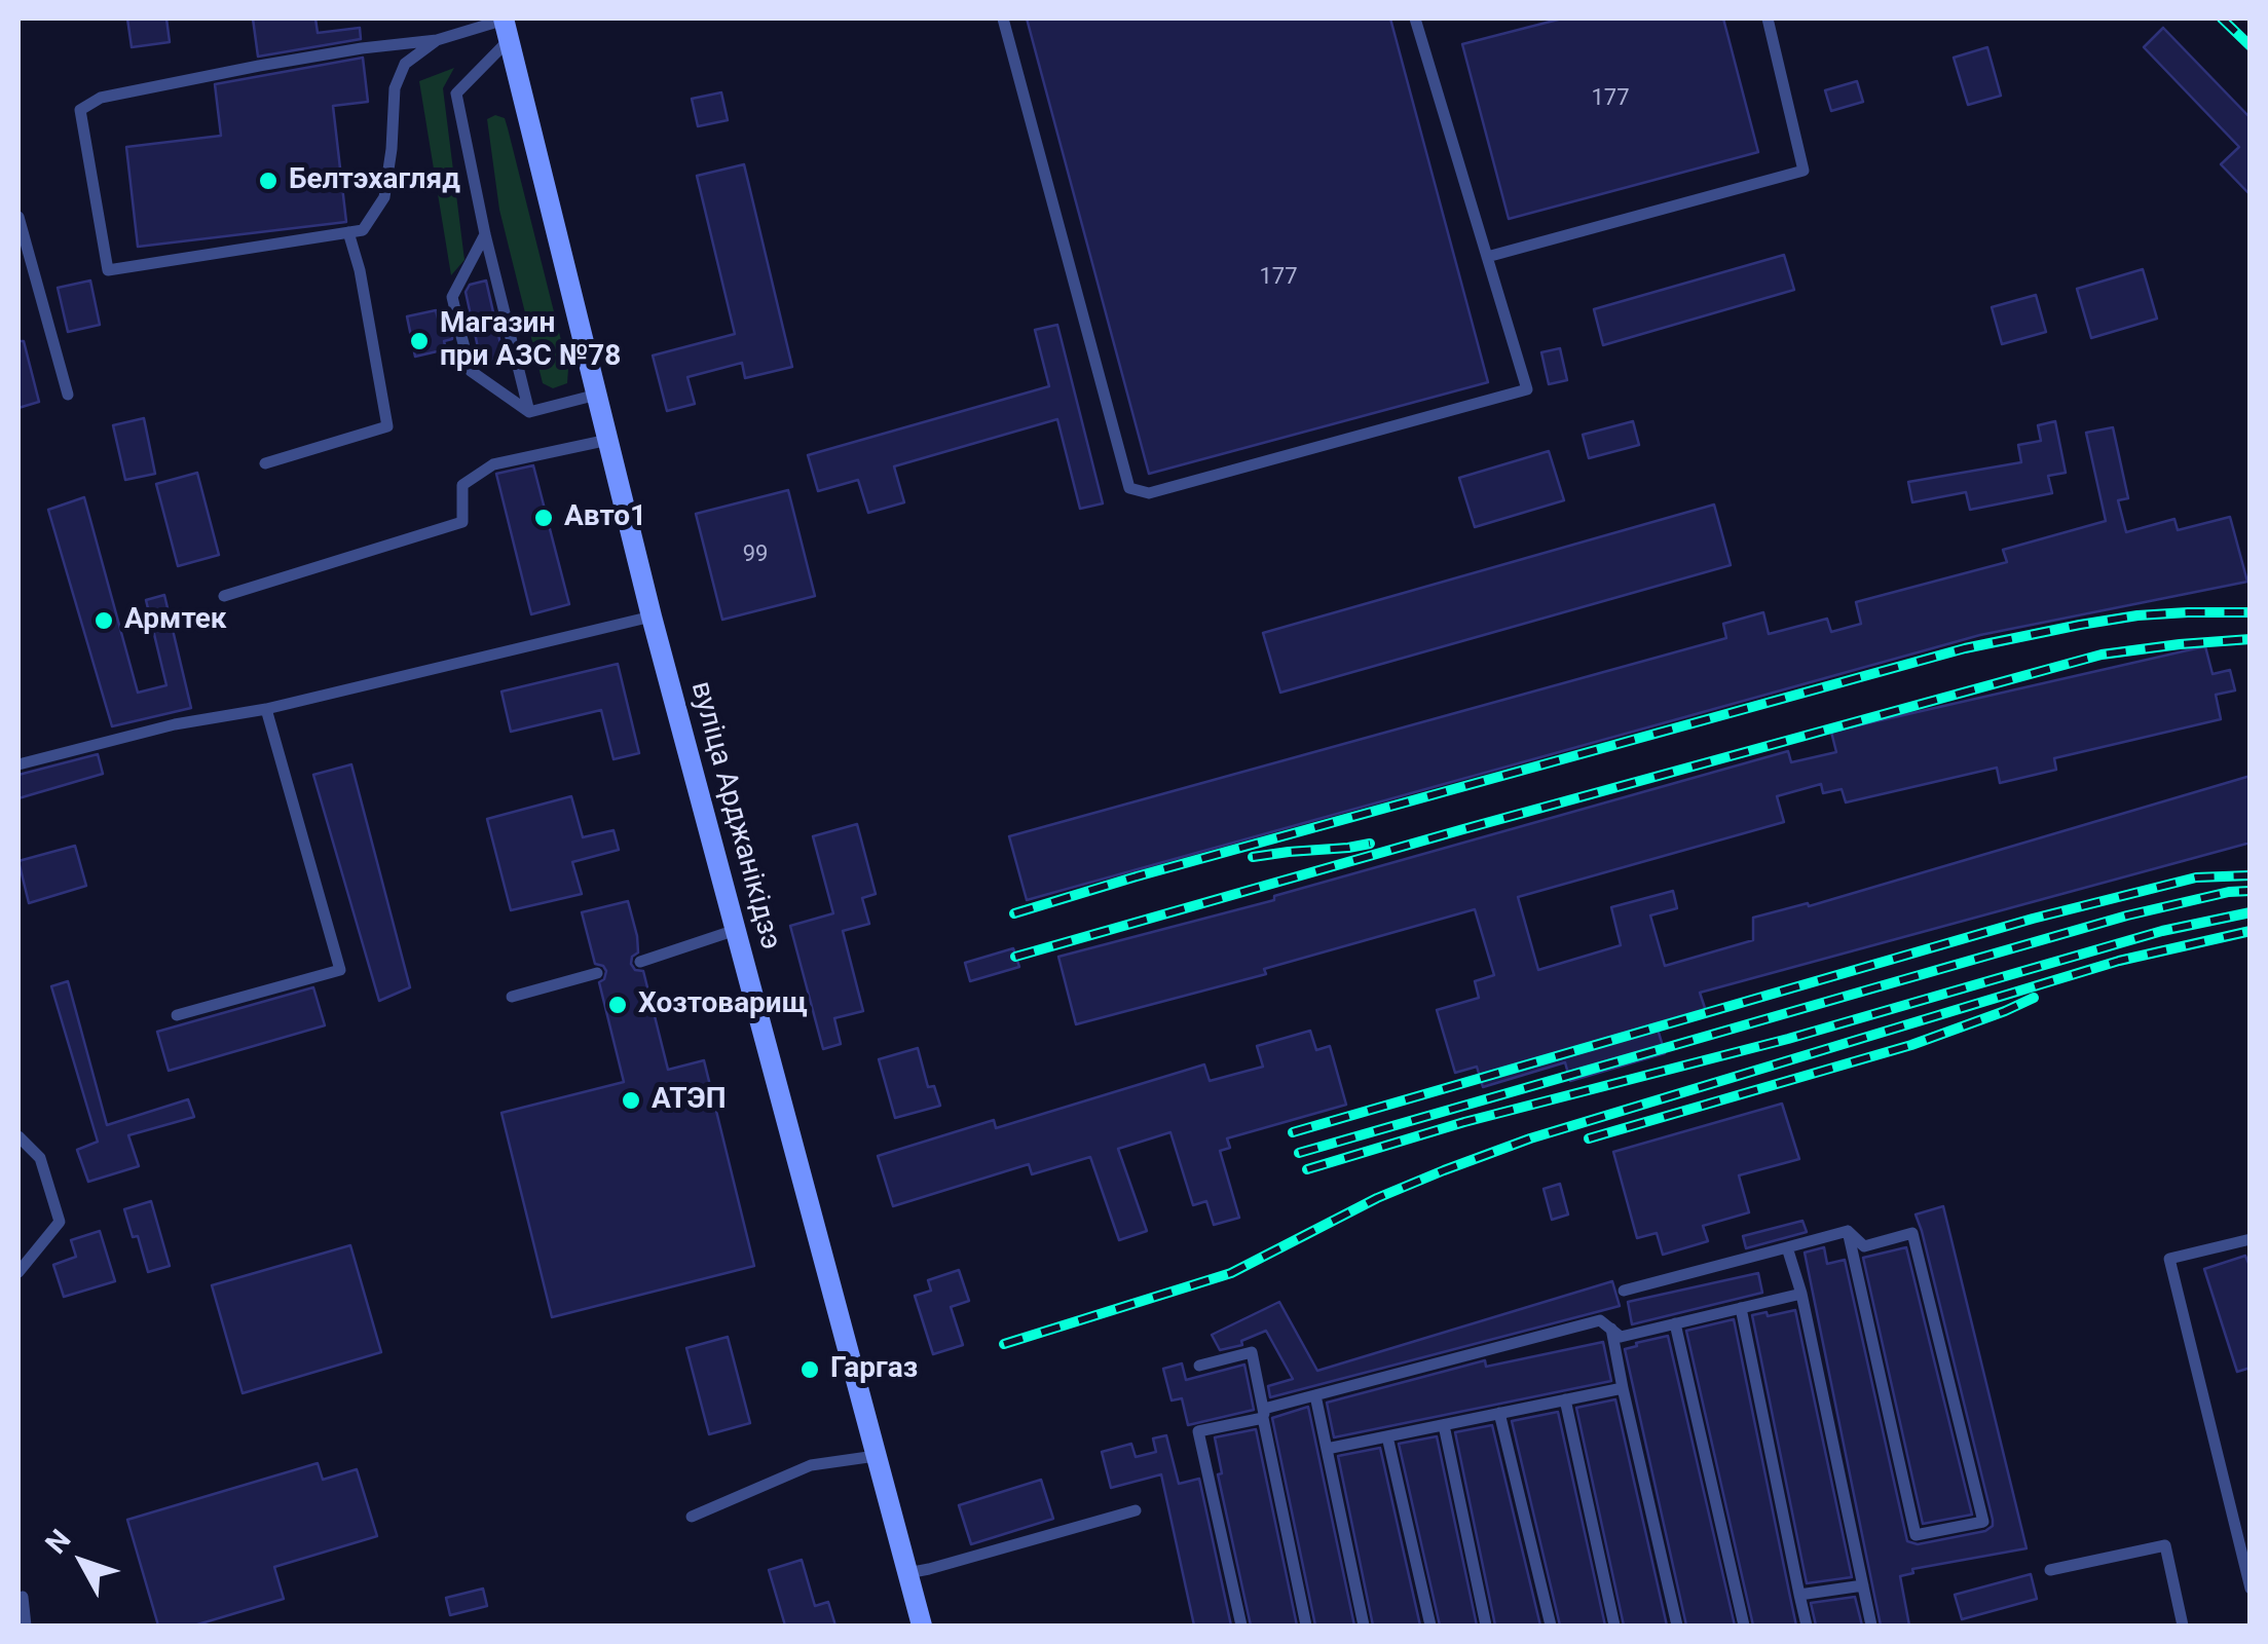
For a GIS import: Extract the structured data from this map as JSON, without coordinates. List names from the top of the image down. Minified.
{"streets":{"main road":["вуліца Арджанікідзэ"]},"places":["Белтэхагляд","Магазин при АЗС №78","Авто1","Армтек","Хозтоварищ","АТЭП","Гаргаз"],"house_numbers":["177","177","99"],"north":"top left"}
